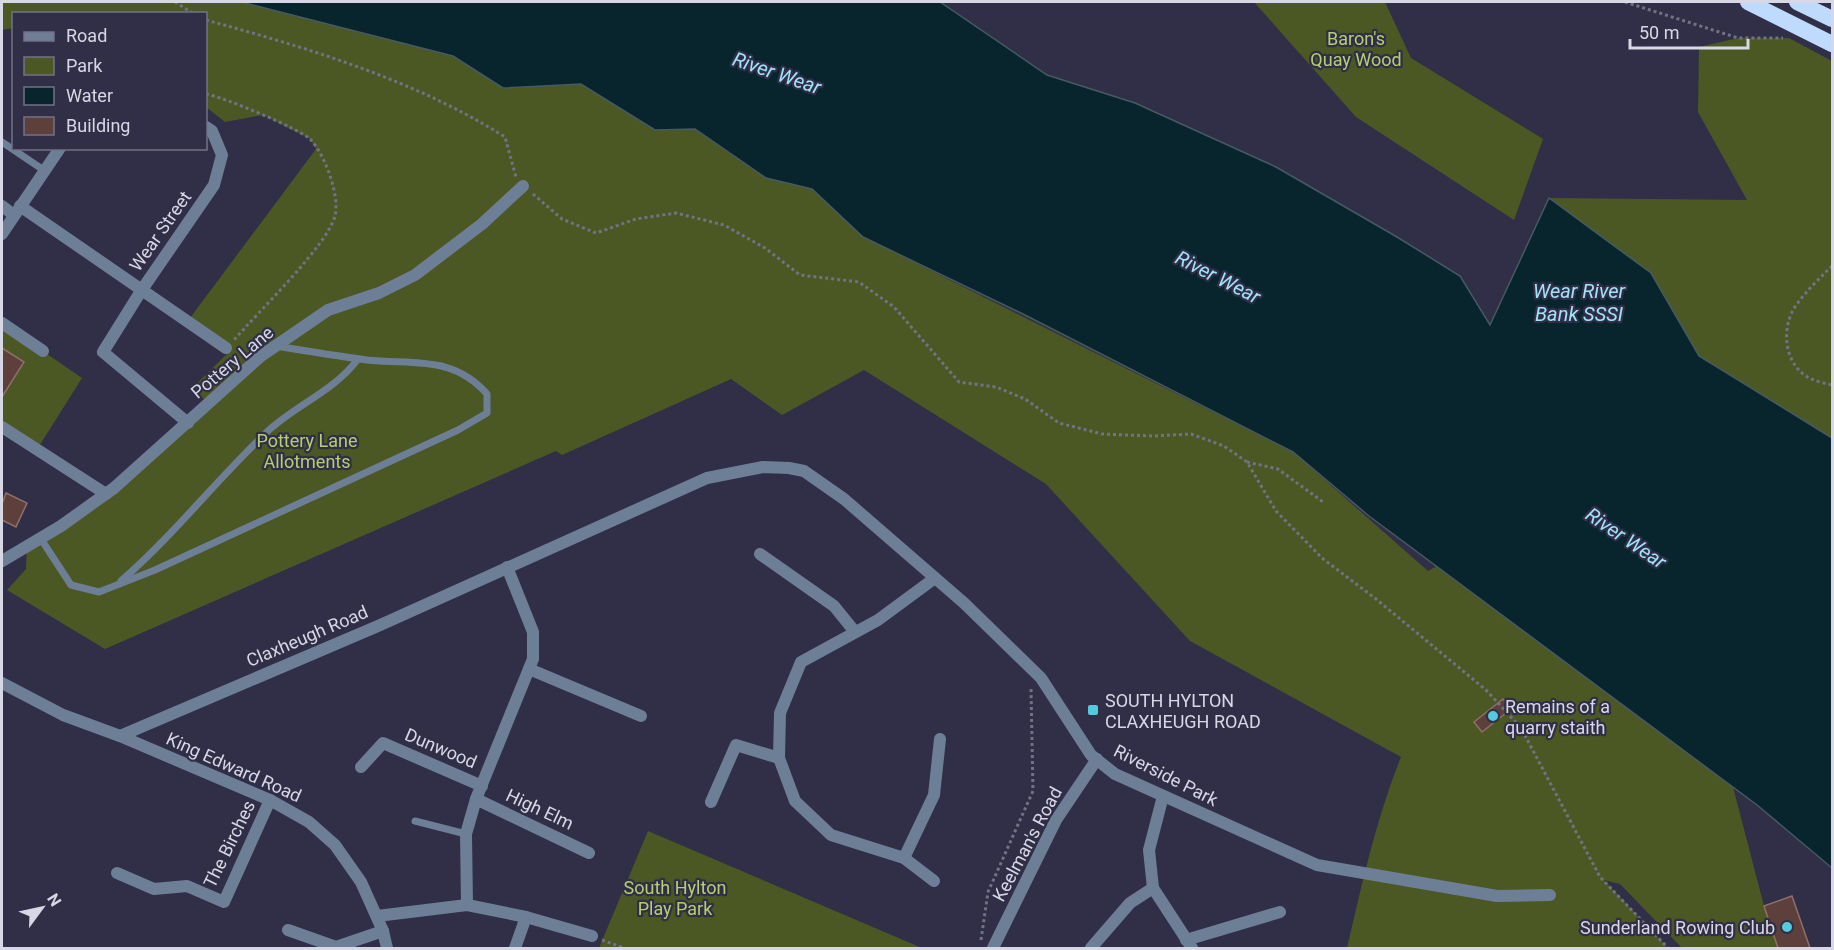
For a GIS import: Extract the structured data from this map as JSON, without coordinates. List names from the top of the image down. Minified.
{"streets":{"street":["Wear Street","Pottery Lane","Claxheugh Road","Dunwood","King Edward Road","Riverside Park","High Elm","The Birches","Keelman's Road"]},"crossings":[["Wear Street","Pottery Lane"],["Claxheugh Road","King Edward Road"],["Claxheugh Road","Riverside Park"],["King Edward Road","The Birches"],["Riverside Park","Keelman's Road"]],"water":["River Wear","Wear River Bank SSSI"],"parks":["Baron's Quay Wood","Pottery Lane Allotments","South Hylton Play Park"],"places":{"transit":["SOUTH HYLTON CLAXHEUGH ROAD"],"other":["Remains of a quarry staith","Sunderland Rowing Club"]},"legend":["Road","Park","Water","Building"],"scale_bar":"50 m","north":"top right"}
